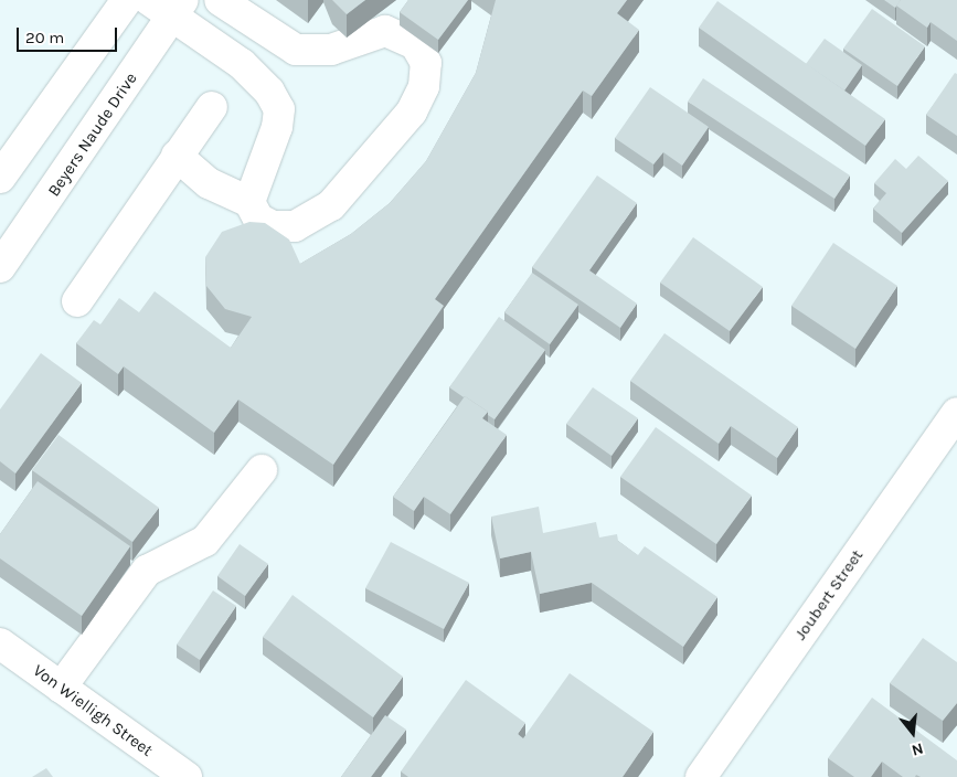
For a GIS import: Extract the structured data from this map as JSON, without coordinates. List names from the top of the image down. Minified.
{"streets":{"street":["Beyers Naude Drive","Joubert Street","Von Wielligh Street"]},"scale_bar":"20 m","north":"bottom"}
